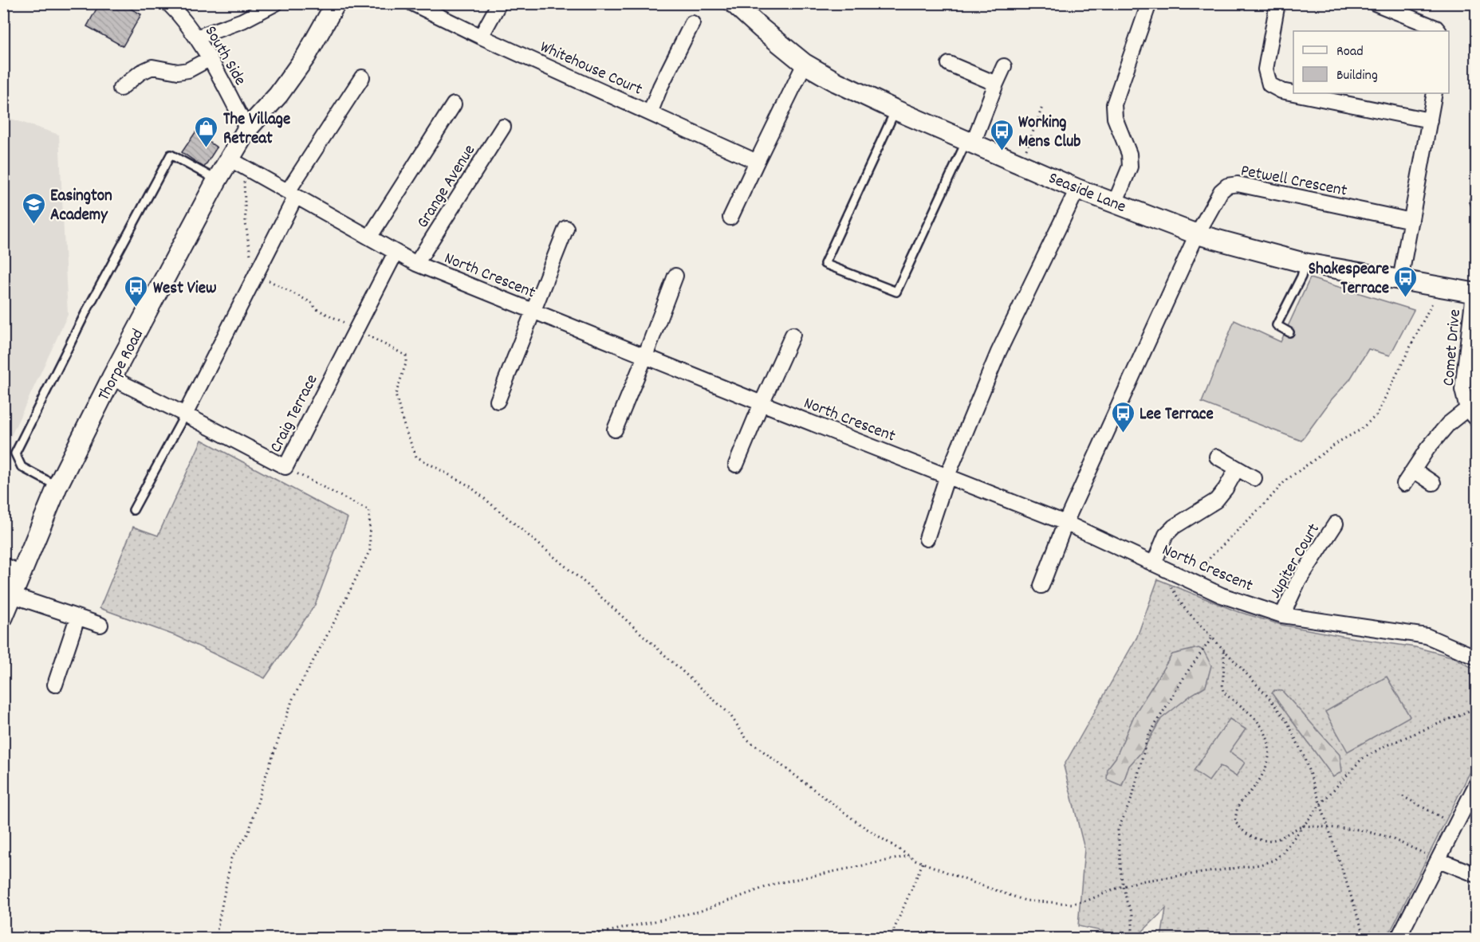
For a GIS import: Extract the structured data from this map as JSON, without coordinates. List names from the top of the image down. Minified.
{"streets":{"main road":["Seaside Lane","Thorpe Road"],"street":["South Side","Whitehouse Court","Petwell Crescent","Grange Avenue","North Crescent","Comet Drive","Craig Terrace","Jupiter Court"]},"crossings":[["South Side","Thorpe Road"],["Petwell Crescent","Seaside Lane"],["Petwell Crescent","North Crescent"],["Grange Avenue","North Crescent"],["Seaside Lane","Comet Drive"],["North Crescent","Thorpe Road"],["North Crescent","Craig Terrace"],["North Crescent","Jupiter Court"],["Thorpe Road","Craig Terrace"]],"places":{"shop":["The Village Retreat"],"bus stop":["Working Mens Club","Shakespeare Terrace","West View","Lee Terrace"],"school or university":["Easington Academy"]},"legend":["Road","Building"]}
